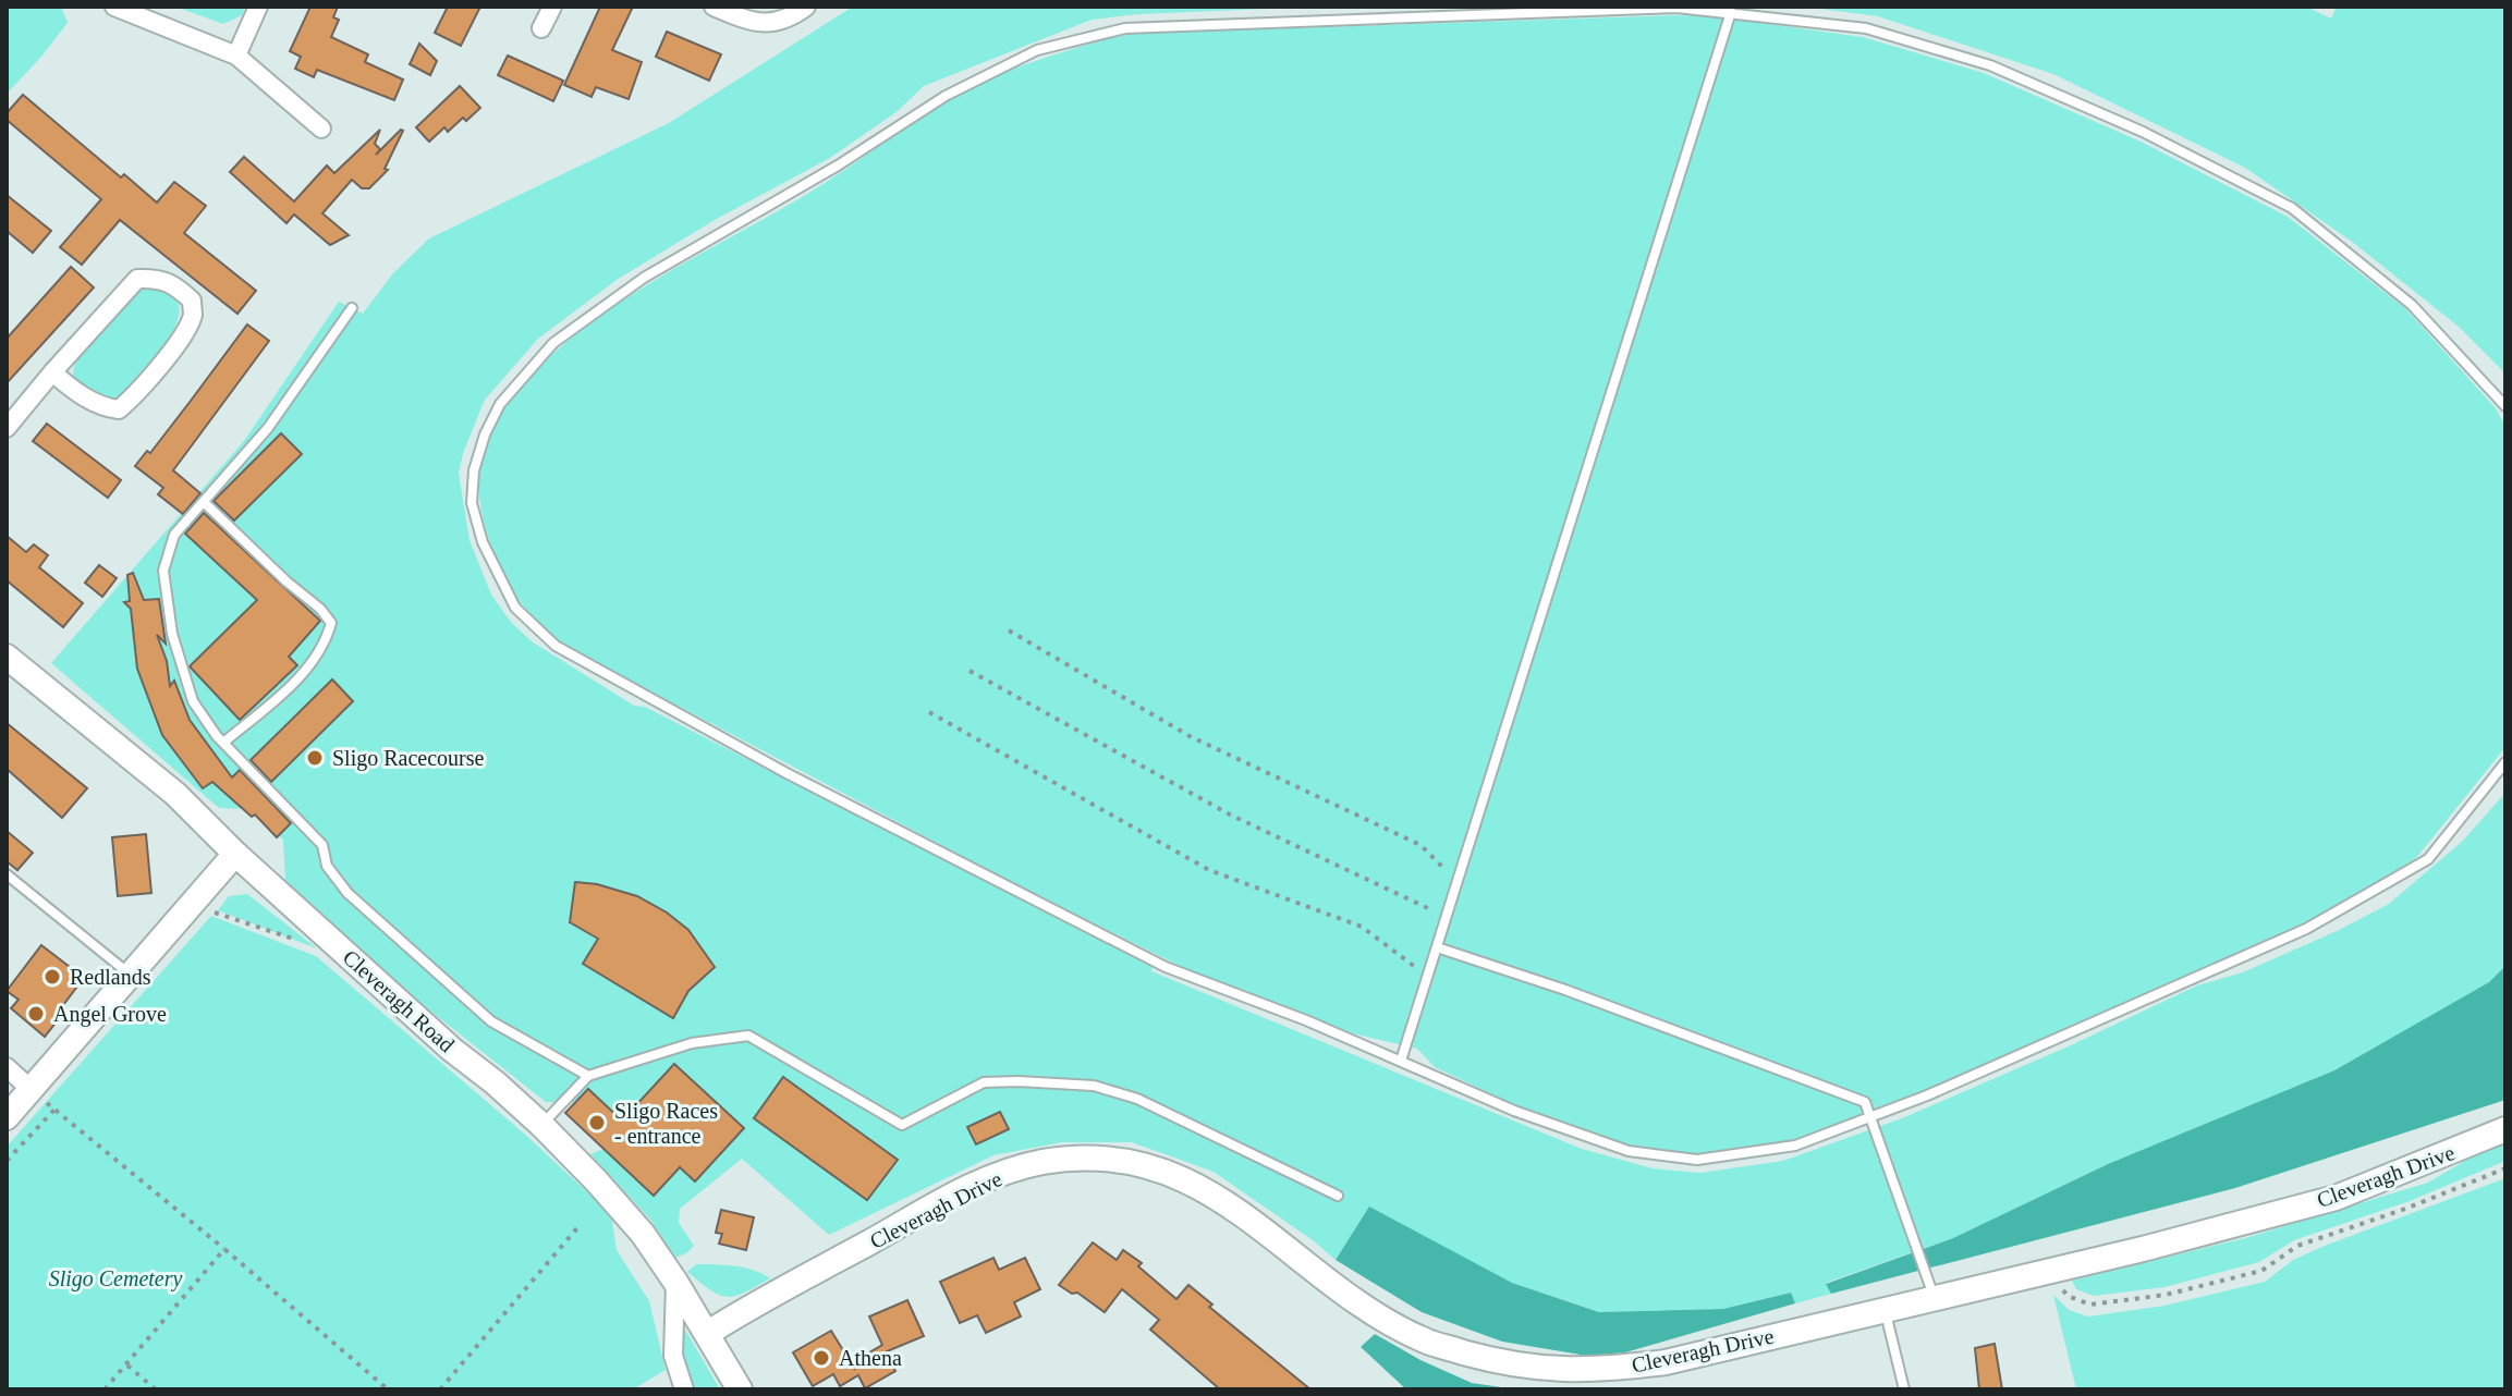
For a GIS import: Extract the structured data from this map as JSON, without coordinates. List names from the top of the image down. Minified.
{"streets":{"street":["Cleveragh Road","Cleveragh Drive"]},"crossings":[["Cleveragh Road","Cleveragh Drive"]],"parks":["Sligo Cemetery"],"places":["Sligo Racecourse","Redlands","Angel Grove","Sligo Races - entrance","Athena"]}
